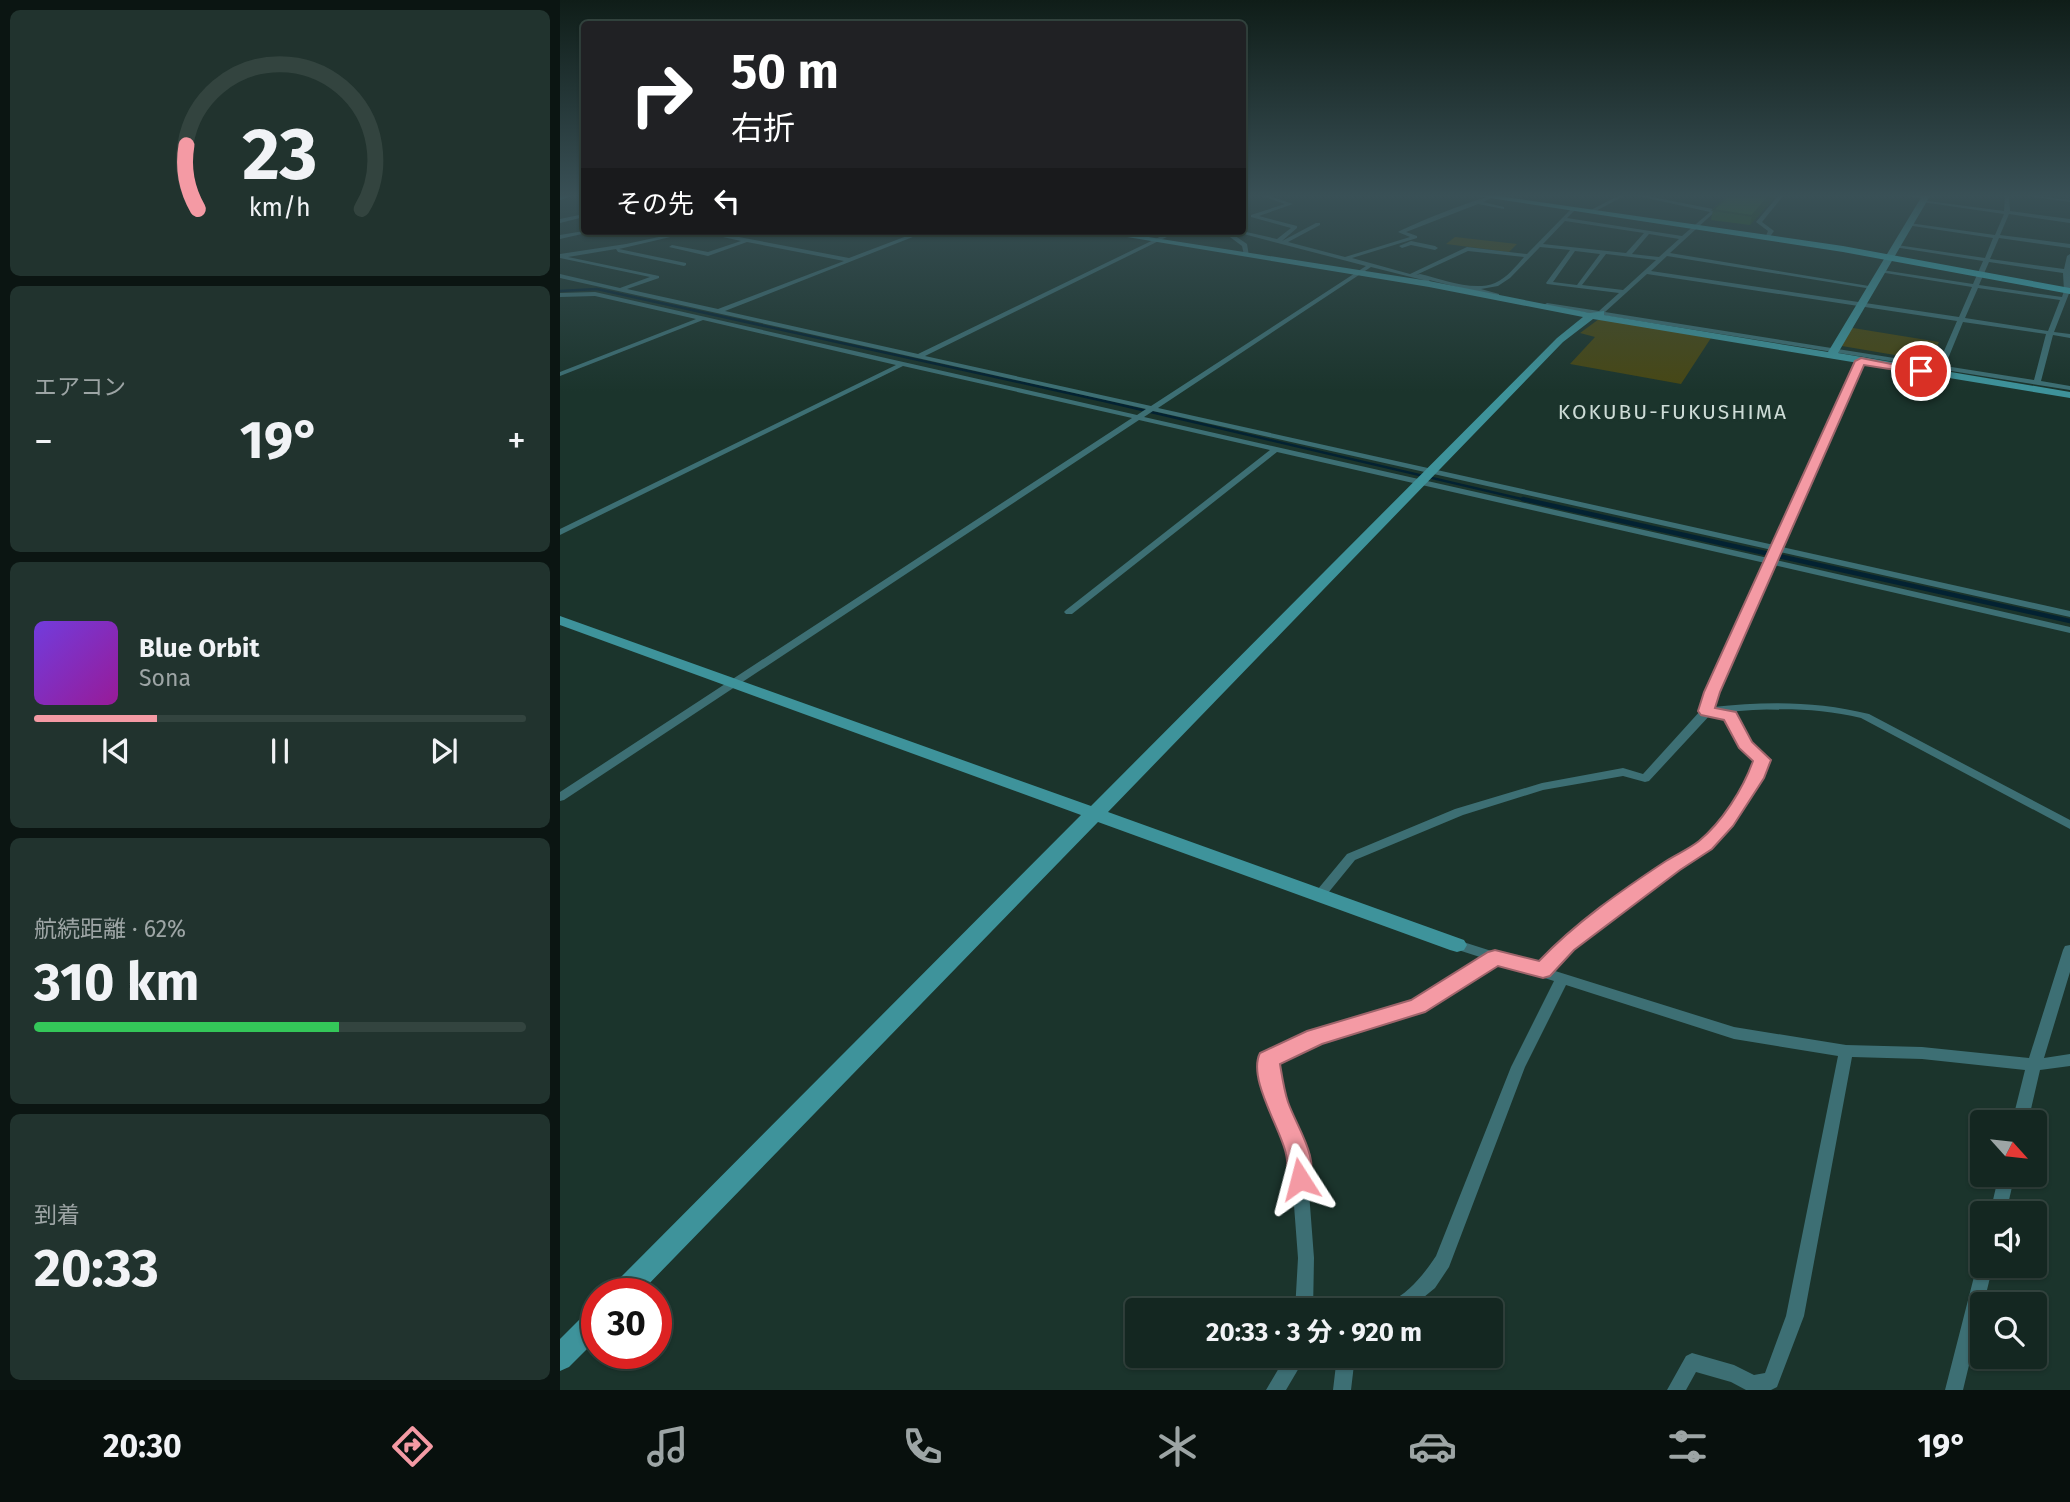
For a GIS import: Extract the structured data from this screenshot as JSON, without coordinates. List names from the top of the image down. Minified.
{"districts":["KOKUBU-FUKUSHIMA"],"north":"bottom right","page":{"turn":["50 m","右折"],"then":"その先","tile":["エアコン",["航続距離 · 62%","310 km"],["到着","20:33"]],"heat":["−","19°","+"],"song":["Blue Orbit","Sona"],"limit":"30","trip":"20:33 · 3 分 · 920 m","tabs":["20:30","19°"],"gauge":["23","km/h"]}}
